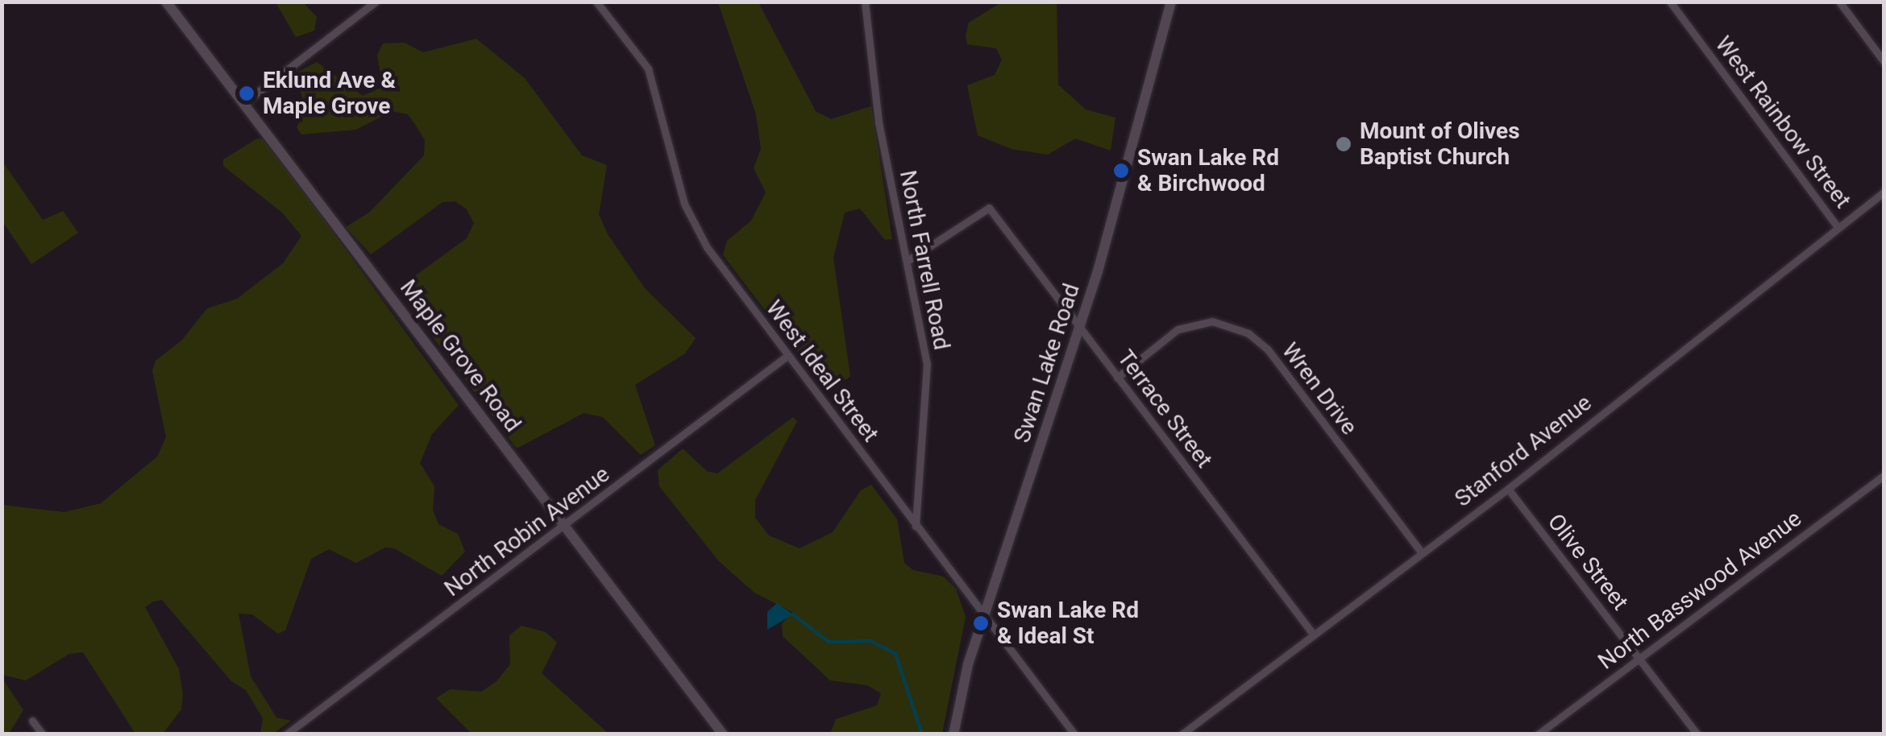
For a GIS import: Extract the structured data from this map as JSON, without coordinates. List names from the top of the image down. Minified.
{"streets":{"street":["West Rainbow Street","North Farrell Road","Maple Grove Road","Swan Lake Road","West Ideal Street","Wren Drive","Terrace Street","Stanford Avenue","North Robin Avenue","Olive Street","North Basswood Avenue"]},"crossings":[["West Rainbow Street","Stanford Avenue"],["North Farrell Road","West Ideal Street"],["North Farrell Road","Terrace Street"],["Maple Grove Road","North Robin Avenue"],["Swan Lake Road","West Ideal Street"],["Swan Lake Road","Terrace Street"],["West Ideal Street","North Robin Avenue"],["Wren Drive","Terrace Street"],["Wren Drive","Stanford Avenue"],["Terrace Street","Stanford Avenue"],["Stanford Avenue","Olive Street"],["Olive Street","North Basswood Avenue"]],"places":["Eklund Ave & Maple Grove","Mount of Olives Baptist Church","Swan Lake Rd & Birchwood","Swan Lake Rd & Ideal St"]}
